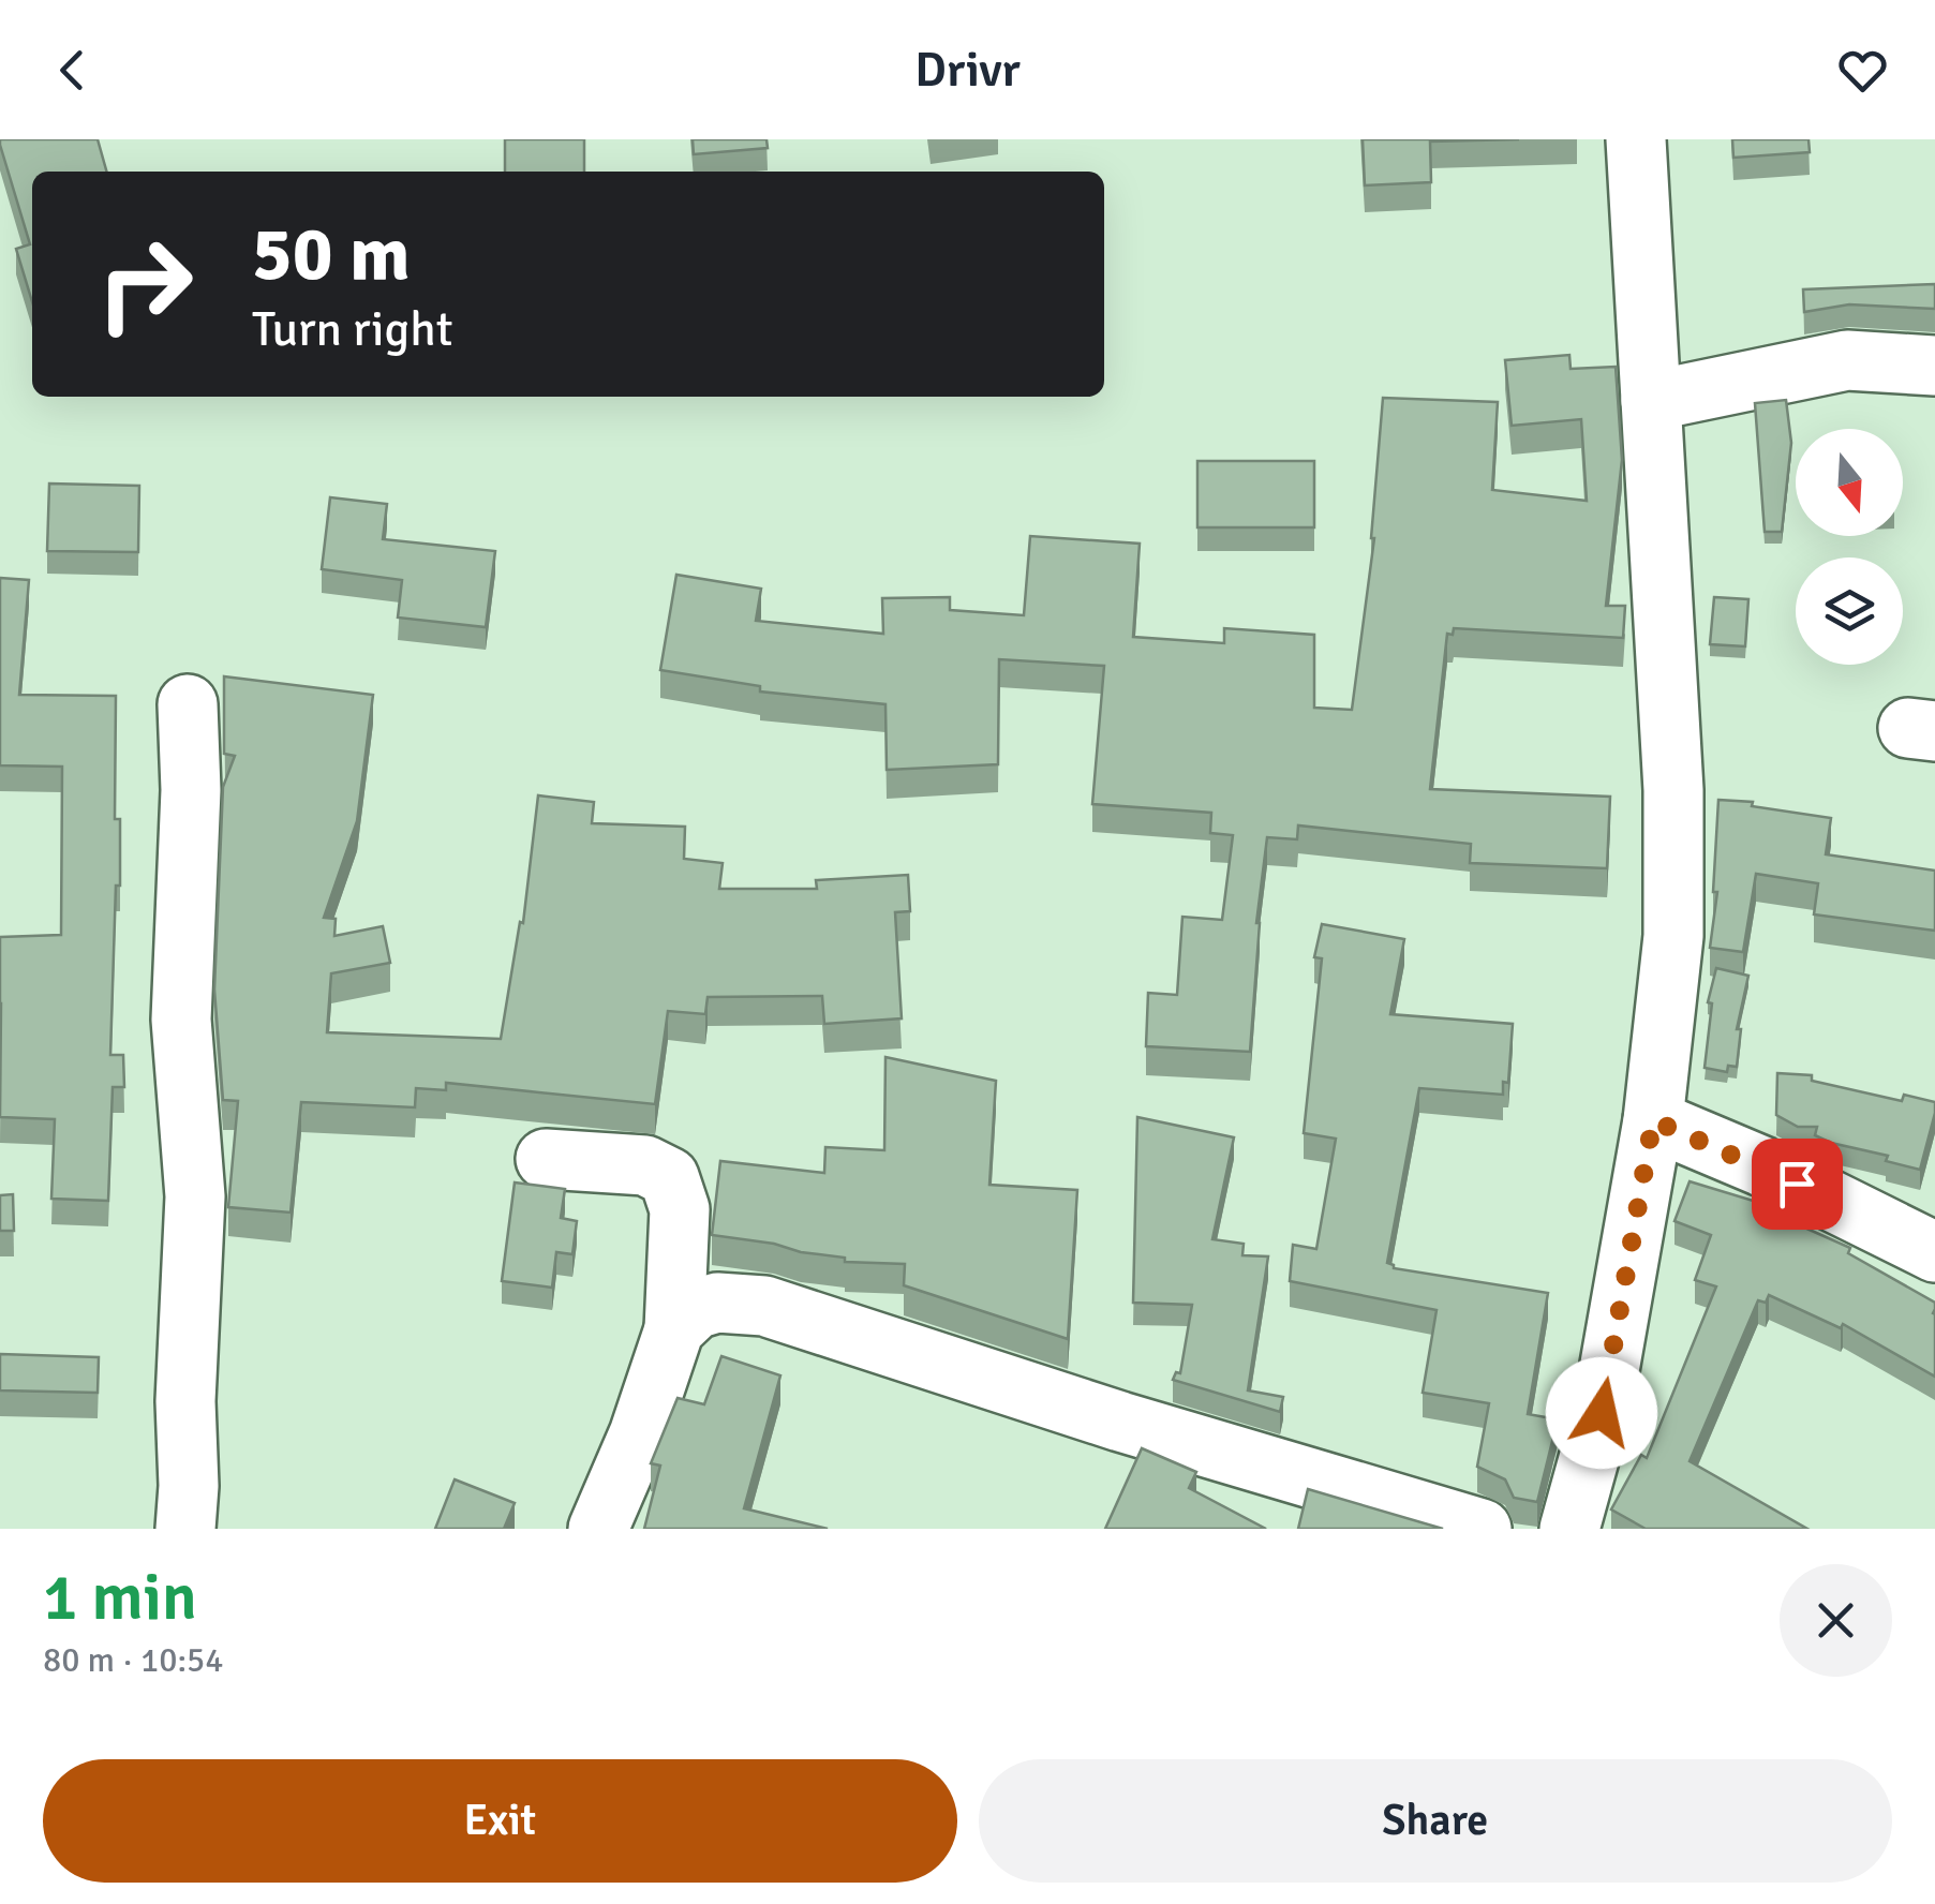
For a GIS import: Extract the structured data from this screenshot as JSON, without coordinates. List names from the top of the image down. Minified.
{"north":"bottom","page":{"header":"Drivr","turn":["50 m","Turn right"],"heading":["1 min","80 m · 10:54"],"buttons":["Exit","Share"]}}
